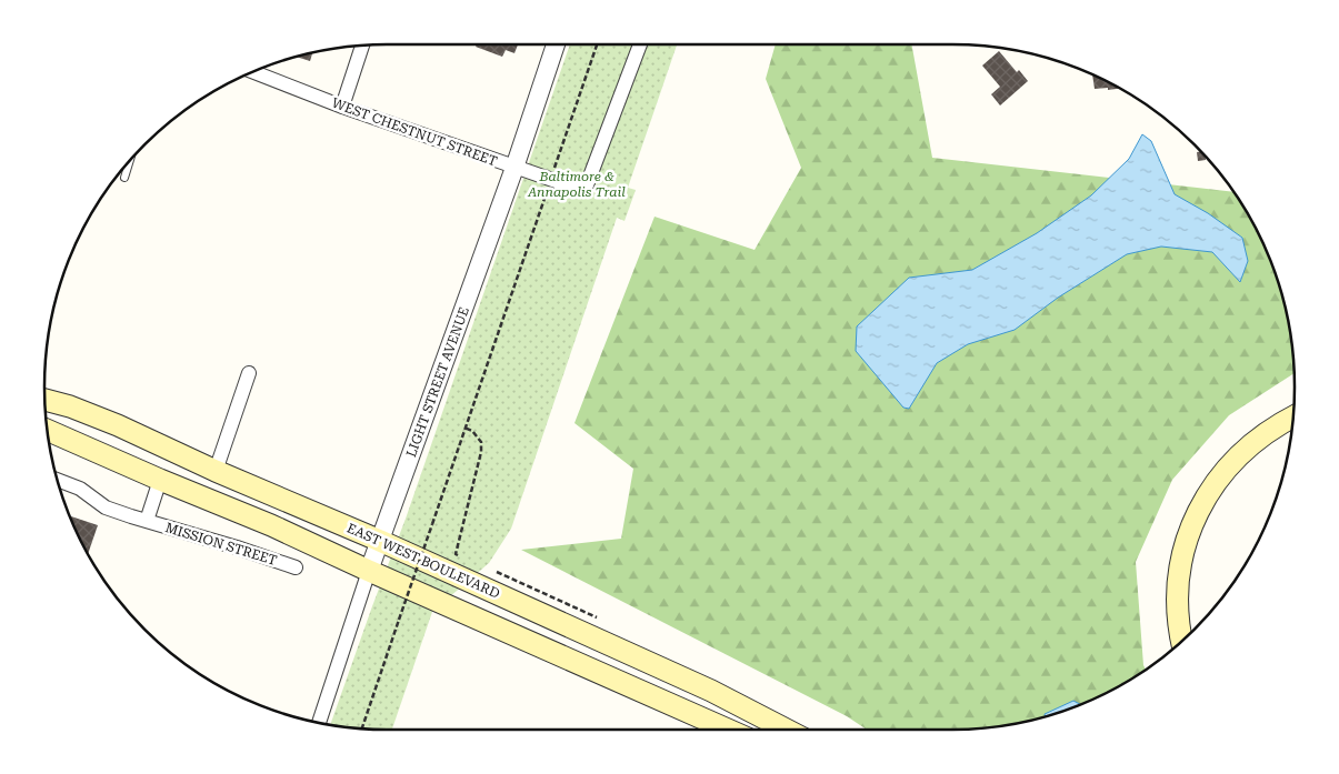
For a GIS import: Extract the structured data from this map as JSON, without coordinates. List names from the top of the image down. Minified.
{"streets":{"main road":["EAST WEST BOULEVARD"],"street":["WEST CHESTNUT STREET","LIGHT STREET AVENUE","MISSION STREET"]},"crossings":[["WEST CHESTNUT STREET","LIGHT STREET AVENUE"],["LIGHT STREET AVENUE","EAST WEST BOULEVARD"]],"parks":["Baltimore & Annapolis Trail"]}
